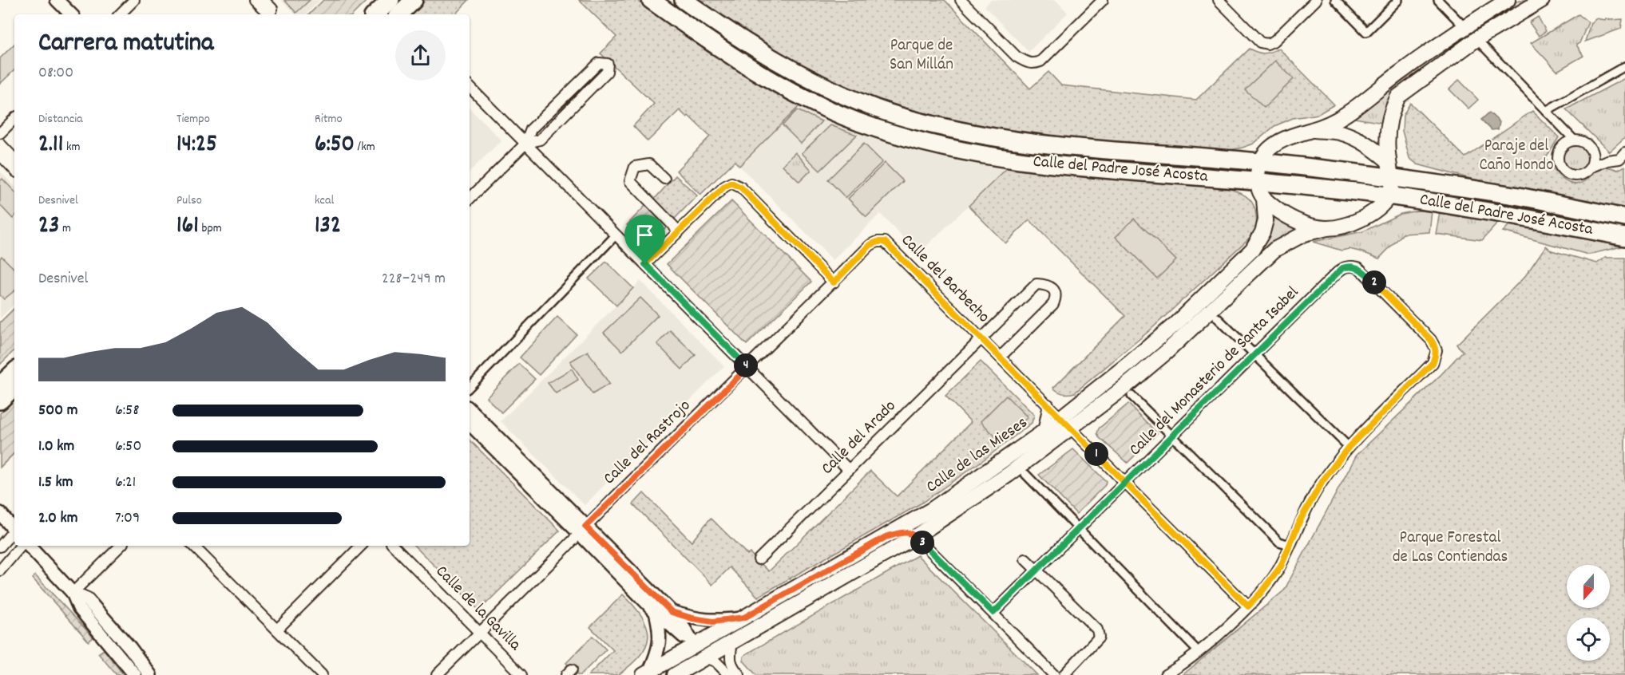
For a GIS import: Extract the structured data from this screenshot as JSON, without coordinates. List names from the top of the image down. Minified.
{"streets":{"highway":["Calle del Padre José Acosta"],"main road":["Calle de las Mieses"],"street":["Calle del Barbecho","Calle del Monasterio de Santa Isabel","Calle del Arado","Calle del Rastrojo","Calle de la Gavilla"]},"crossings":[["Calle del Padre José Acosta","Calle de las Mieses"],["Calle del Barbecho","Calle del Monasterio de Santa Isabel"],["Calle del Barbecho","Calle del Arado"],["Calle del Barbecho","Calle del Rastrojo"],["Calle del Barbecho","Calle de las Mieses"],["Calle del Rastrojo","Calle de la Gavilla"]],"parks":["Parque de San Millán","Paraje del Caño Hondo","Parque Forestal de Las Contiendas"],"north":"bottom","page":{"heading":["Carrera matutina","08:00"],"stats":[["Distancia","2.11 km"],["Tiempo","14:25"],["Ritmo","6:50 /km"],["Desnivel","23 m"],["Pulso","161 bpm"],["kcal","132"]],"chart":["Desnivel","228–249 m"],"pins":["2","4","1","3"],"list":[{"name":"500 m","note":"6:58"},{"name":"1.0 km","note":"6:50"},{"name":"1.5 km","note":"6:21"},{"name":"2.0 km","note":"7:09"}]}}
